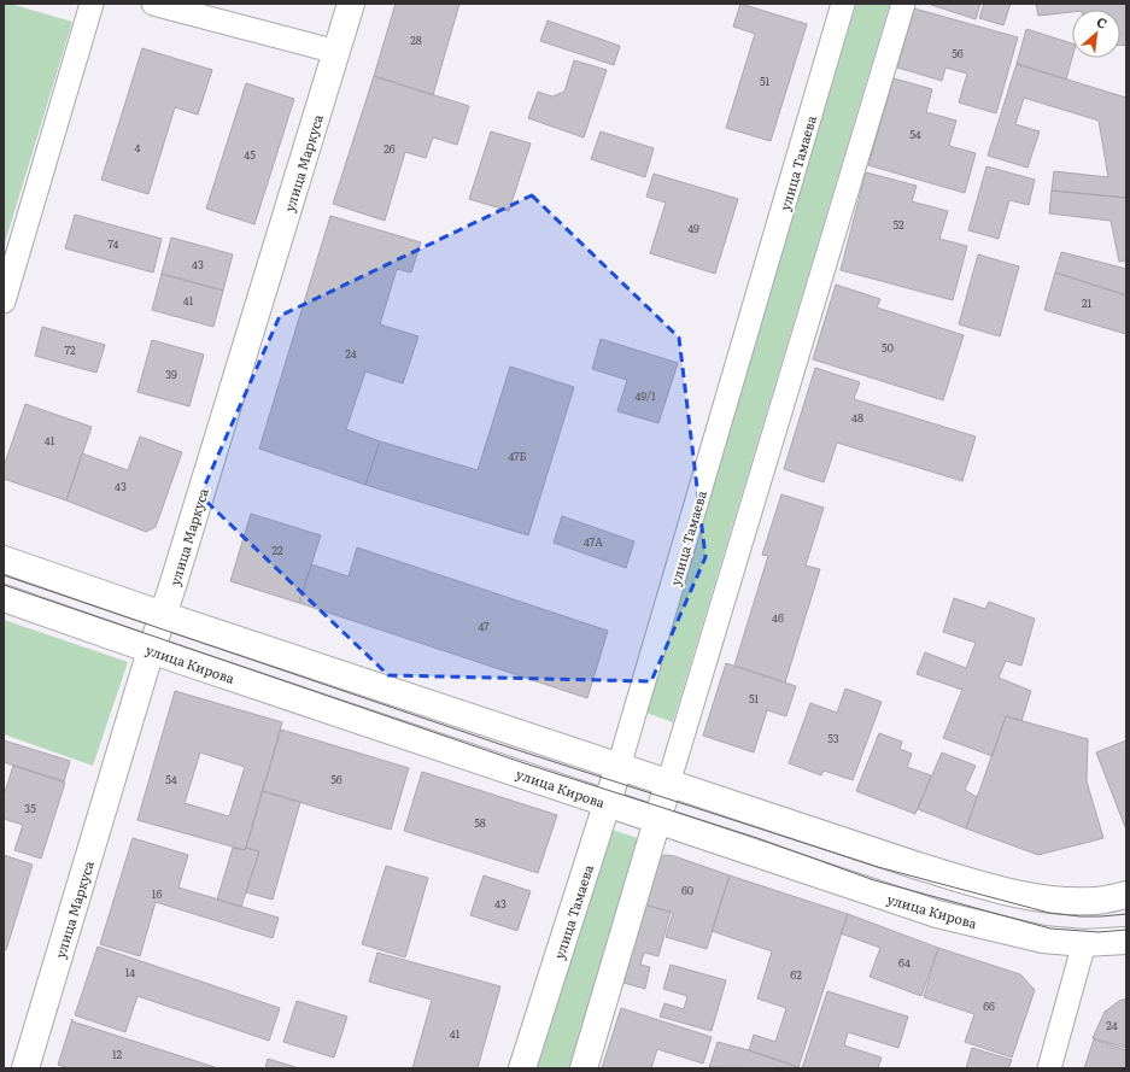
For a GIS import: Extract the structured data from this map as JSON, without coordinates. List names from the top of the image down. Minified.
{"streets":{"main road":["улица Маркуса","улица Тамаева","улица Кирова"]},"crossings":[["улица Маркуса","улица Кирова"],["улица Тамаева","улица Кирова"]],"house_numbers":["28","56","51","54","4","26","45","52","49","74","43","41","21","50","72","24","39","49/1","48","41","47Б","43","47А","22","46","47","51","53","54","56","35","58","60","16","43","64","14","62","66","24","41","12"],"north":"top right"}
